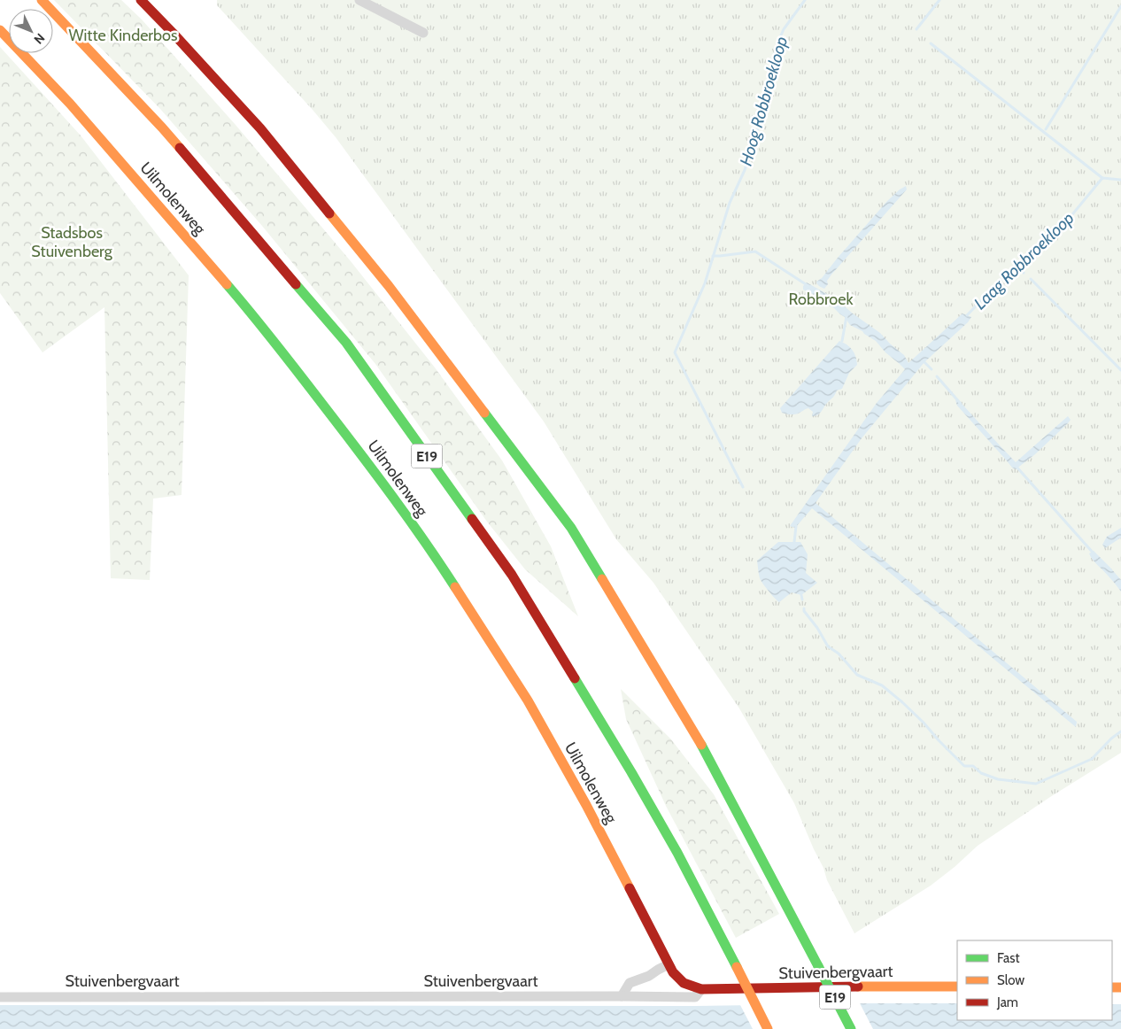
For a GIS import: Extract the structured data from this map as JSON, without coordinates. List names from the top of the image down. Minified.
{"streets":{"main road":["Uilmolenweg","E19","Stuivenbergvaart"]},"crossings":[["Uilmolenweg","Stuivenbergvaart"]],"water":["Hoog Robbroekloop","Laag Robbroekloop"],"parks":["Witte Kinderbos","Stadsbos Stuivenberg","Robbroek"],"legend":["Fast","Slow","Jam"],"north":"bottom right"}
